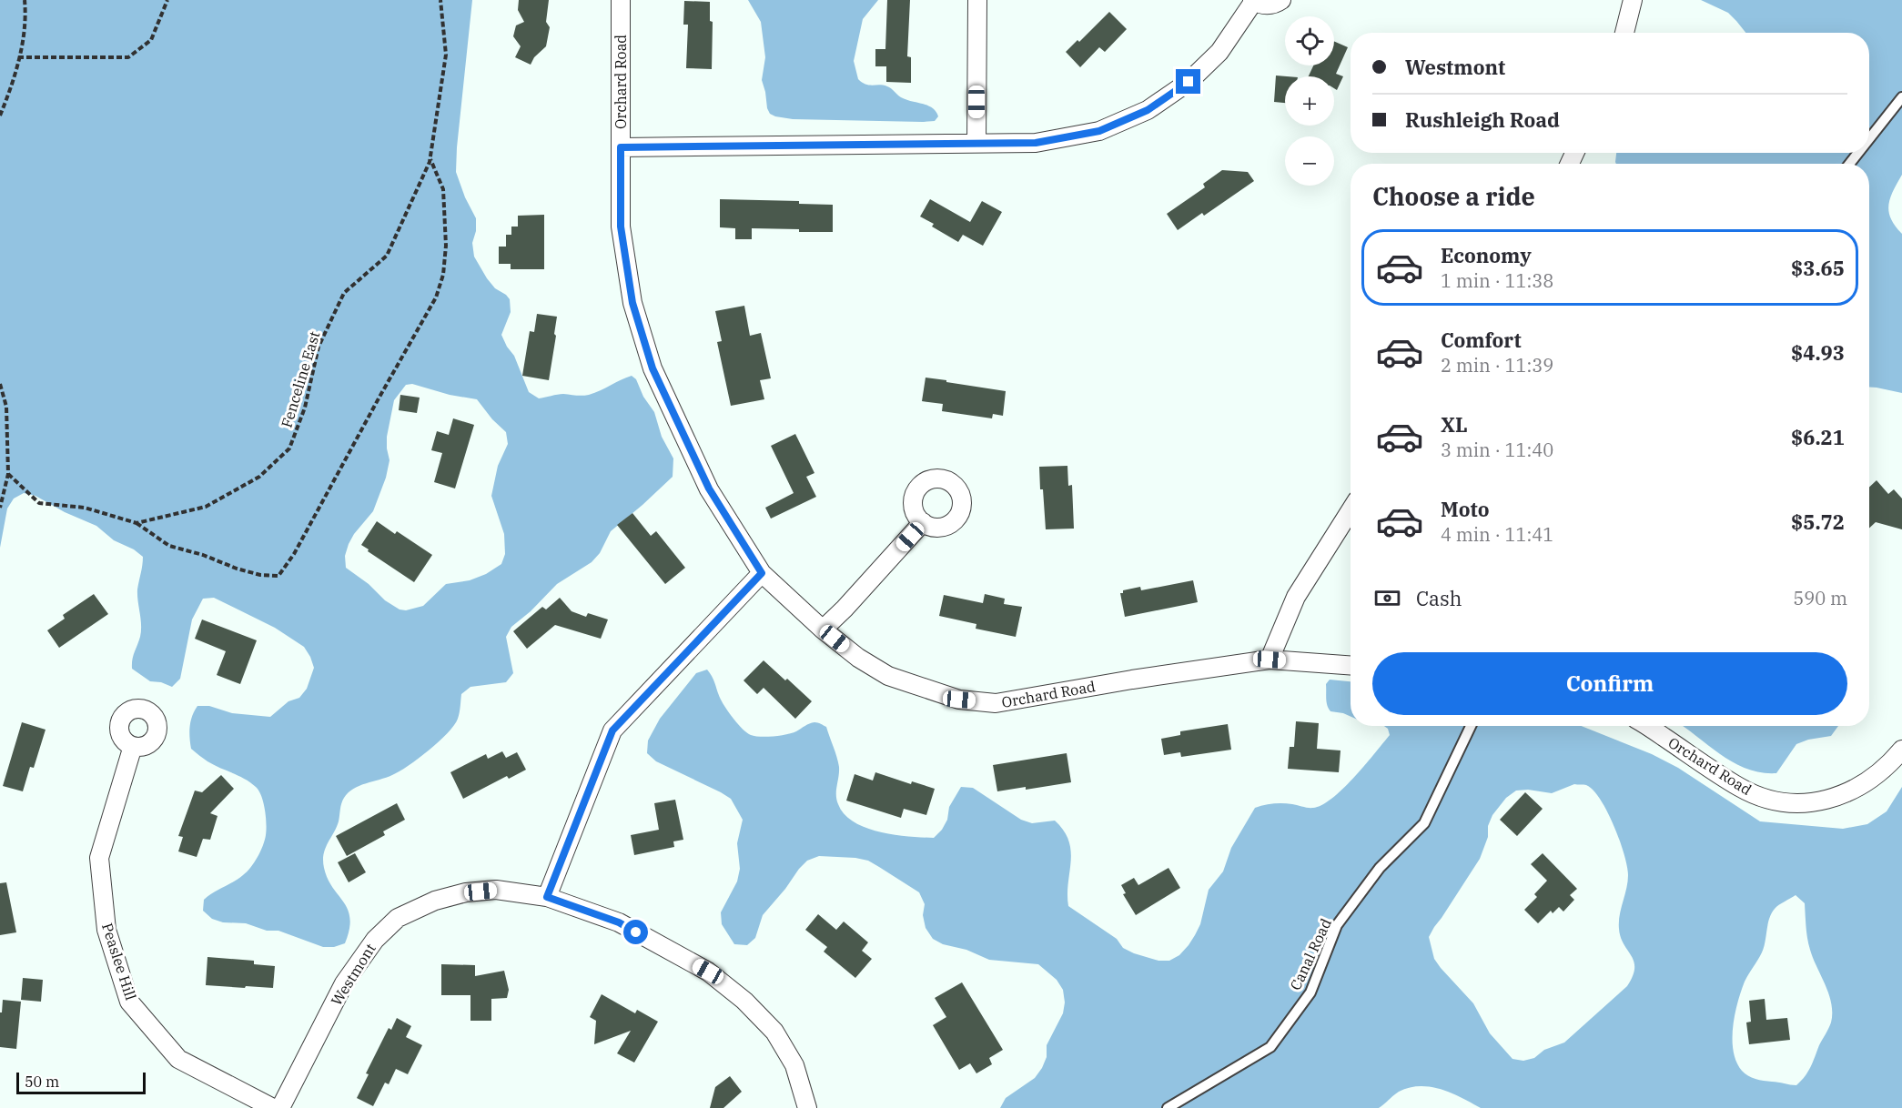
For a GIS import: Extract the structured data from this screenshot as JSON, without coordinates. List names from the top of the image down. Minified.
{"streets":{"street":["Orchard Road","Peaslee Hill","Westmont"],"lane":["Canal Road"],"path":["Fenceline East"]},"scale_bar":"50 m","page":{"map_buttons":["+","−"],"banner":["Westmont","Rushleigh Road"],"heading":"Choose a ride","list":[{"name":"Economy","note":"1 min · 11:38","value":"$3.65"},{"name":"Comfort","note":"2 min · 11:39","value":"$4.93"},{"name":"XL","note":"3 min · 11:40","value":"$6.21"},{"name":"Moto","note":"4 min · 11:41","value":"$5.72"}],"pay":["Cash","590 m"],"buttons":"Confirm","scale":"50 m"}}
